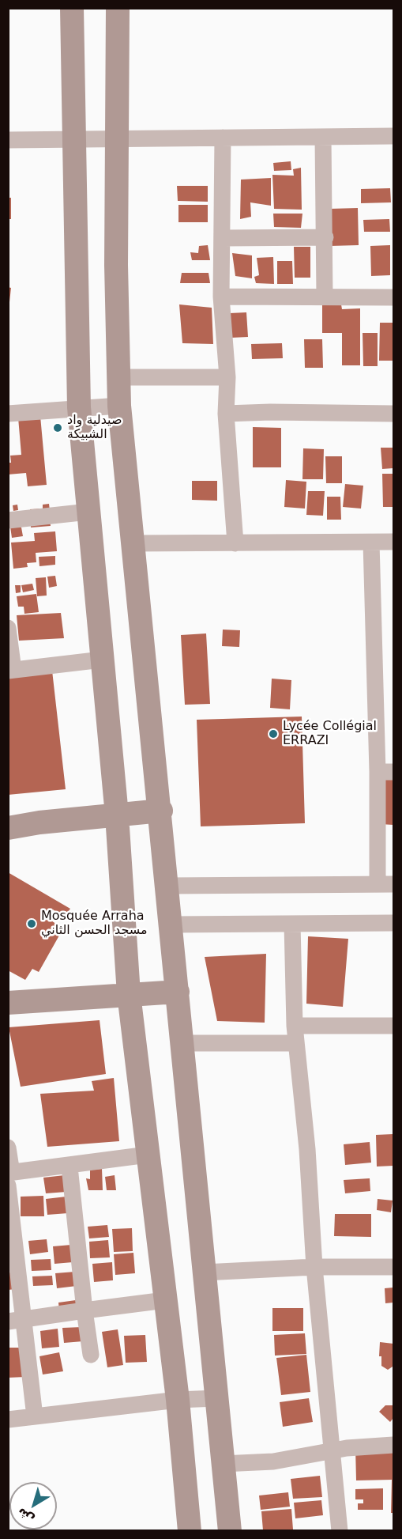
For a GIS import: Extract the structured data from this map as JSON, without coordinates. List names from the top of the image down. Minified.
{"places":["صيدلية واد الشبيكة","Lycée Collégial ERRAZI","Mosquée Arraha مسجد الحسن الثاني"],"north":"bottom left"}
